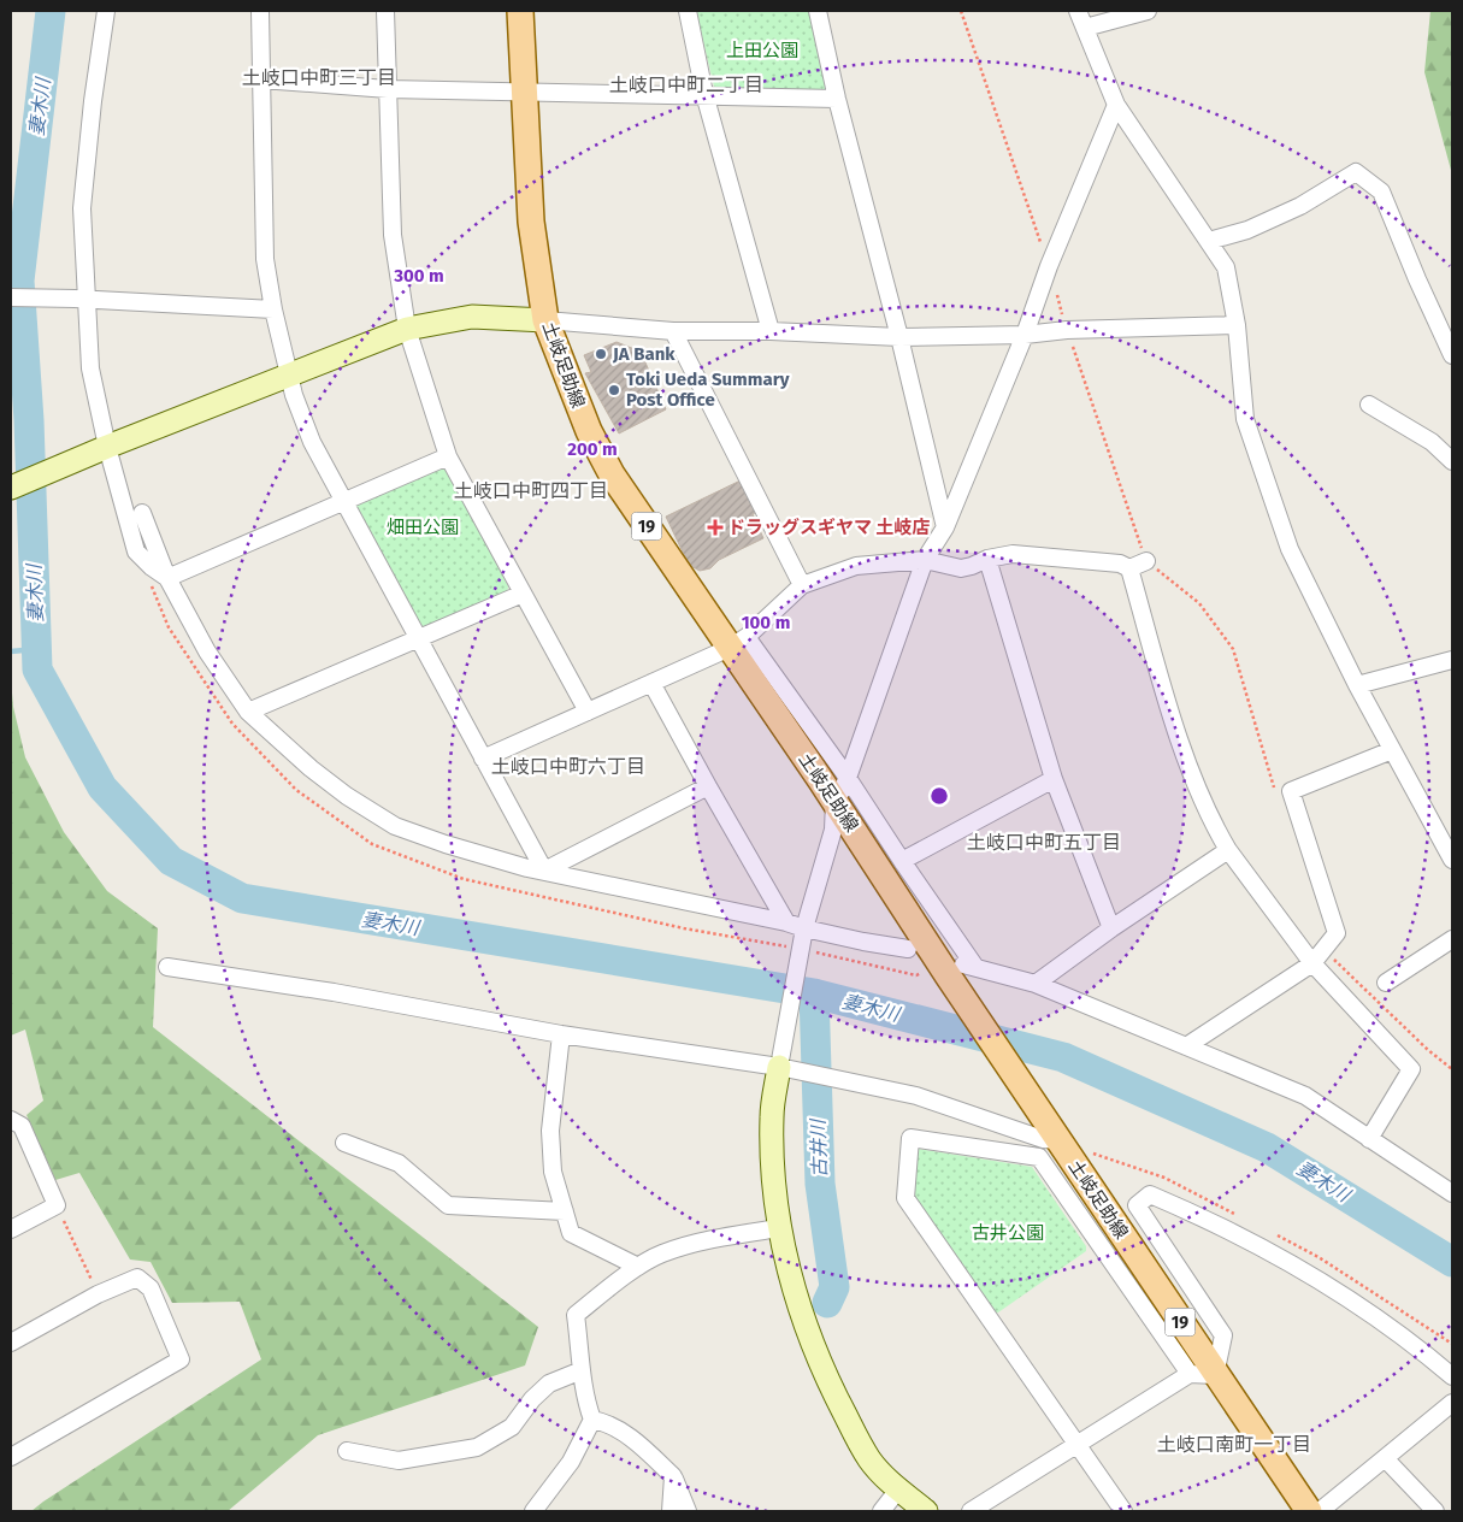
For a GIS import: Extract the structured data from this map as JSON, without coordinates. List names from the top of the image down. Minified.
{"streets":{"main road":["土岐足助線","19"]},"districts":["土岐口中町三丁目","土岐口中町二丁目","土岐口中町四丁目","土岐口中町六丁目","土岐口中町五丁目","土岐口南町一丁目"],"water":["妻木川","古井川"],"parks":["上田公園","畑田公園","古井公園"],"places":{"other":["JA Bank","Toki Ueda Summary Post Office"],"health":["ドラッグスギヤマ 土岐店"]},"rings":["300 m","200 m","100 m"]}
